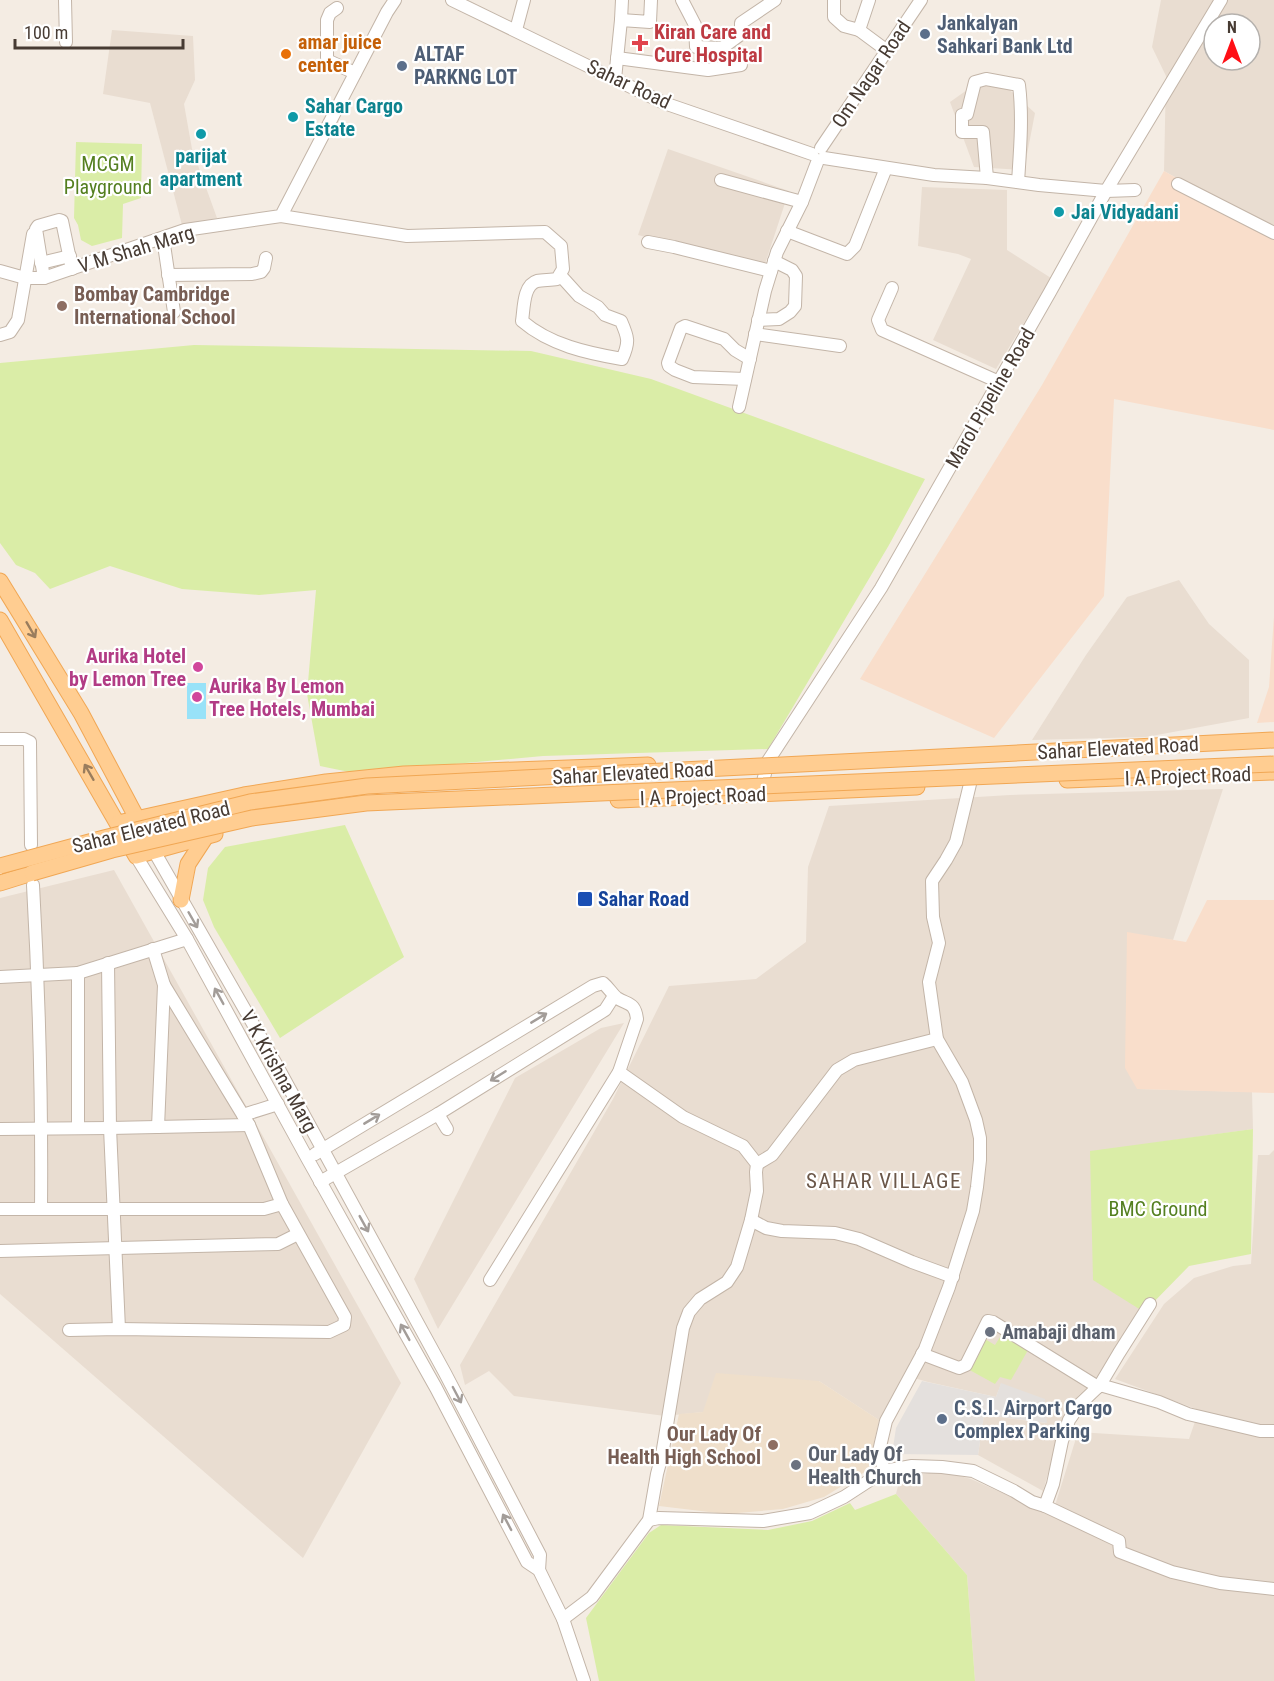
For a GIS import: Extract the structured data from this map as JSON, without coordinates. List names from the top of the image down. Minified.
{"streets":{"main road":["Sahar Elevated Road","I A Project Road","V K Krishna Marg"],"street":["Om Nagar Road","Sahar Road","V M Shah Marg","Marol Pipeline Road"]},"crossings":[["Om Nagar Road","Sahar Road"],["Sahar Road","Marol Pipeline Road"],["Marol Pipeline Road","I A Project Road"],["Sahar Elevated Road","I A Project Road"],["I A Project Road","V K Krishna Marg"]],"districts":["SAHAR VILLAGE"],"parks":["MCGM Playground","BMC Ground"],"places":{"other":["Jankalyan Sahkari Bank Ltd","amar juice center","ALTAF PARKNG LOT","Sahar Cargo Estate","parijat apartment","Jai Vidyadani","Bombay Cambridge International School","Aurika Hotel by Lemon Tree","Aurika By Lemon Tree Hotels, Mumbai","Amabaji dham","C.S.I. Airport Cargo Complex Parking","Our Lady Of Health High School","Our Lady Of Health Church"],"health":["Kiran Care and Cure Hospital"],"transit":["Sahar Road"]},"scale_bar":"100 m","north":"top"}
